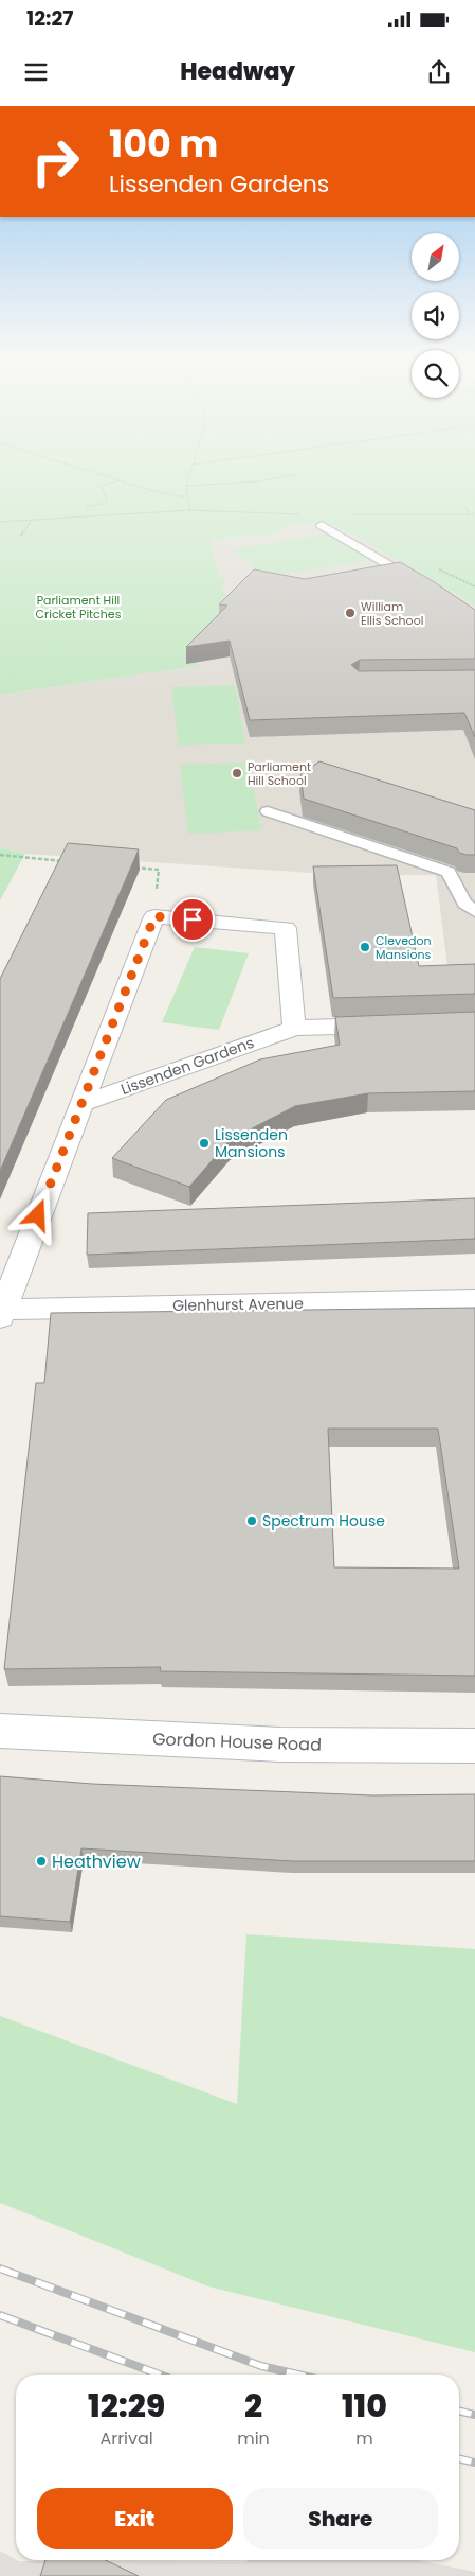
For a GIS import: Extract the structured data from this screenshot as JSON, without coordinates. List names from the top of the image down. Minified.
{"streets":{"street":["Lissenden Gardens","Glenhurst Avenue","Gordon House Road"]},"parks":["Parliament Hill Cricket Pitches"],"places":["William Ellis School","Parliament Hill School","Clevedon Mansions","Lissenden Mansions","Spectrum House","Heathview"],"north":"top right","page":{"status":"12:27","header":"Headway","turn":["100 m","Lissenden Gardens"],"eta":["12:29","Arrival","2","min","110","m"],"buttons":["Exit","Share"]}}
